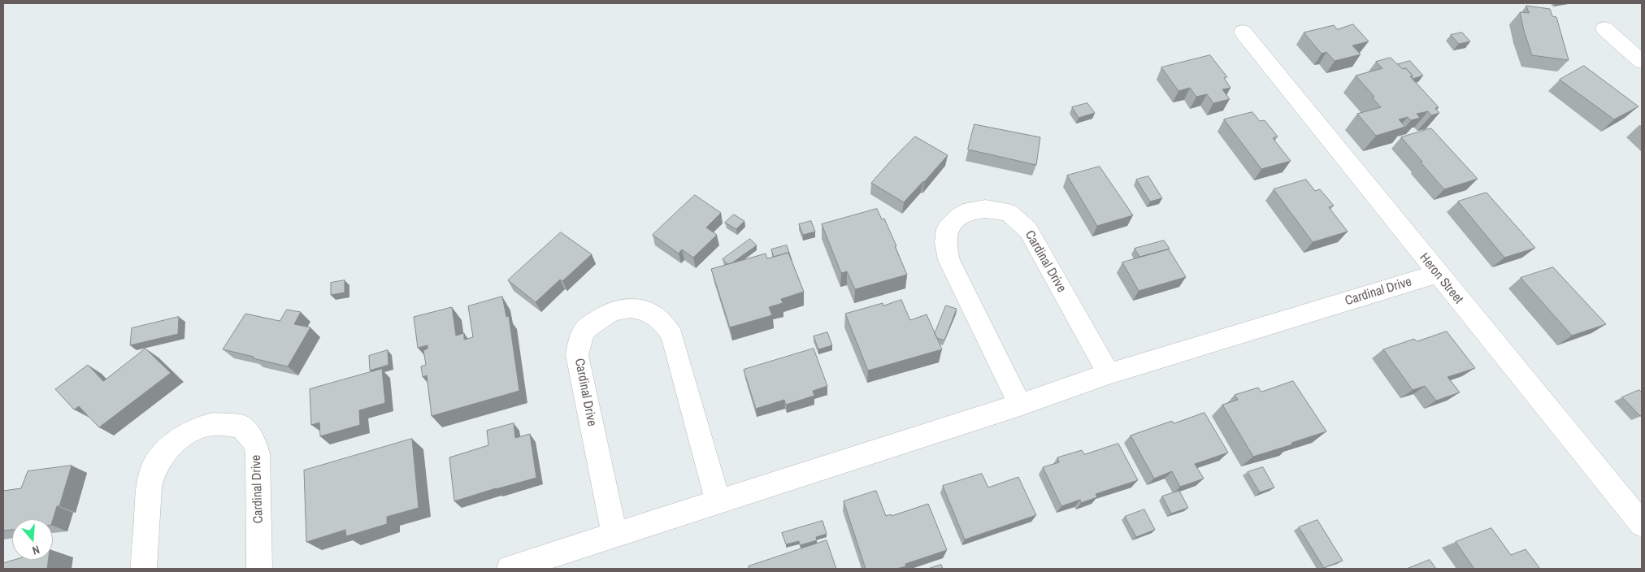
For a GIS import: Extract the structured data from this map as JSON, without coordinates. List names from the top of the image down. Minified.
{"streets":{"street":["Cardinal Drive","Heron Street"]},"crossings":[["Cardinal Drive","Heron Street"]],"north":"bottom"}
